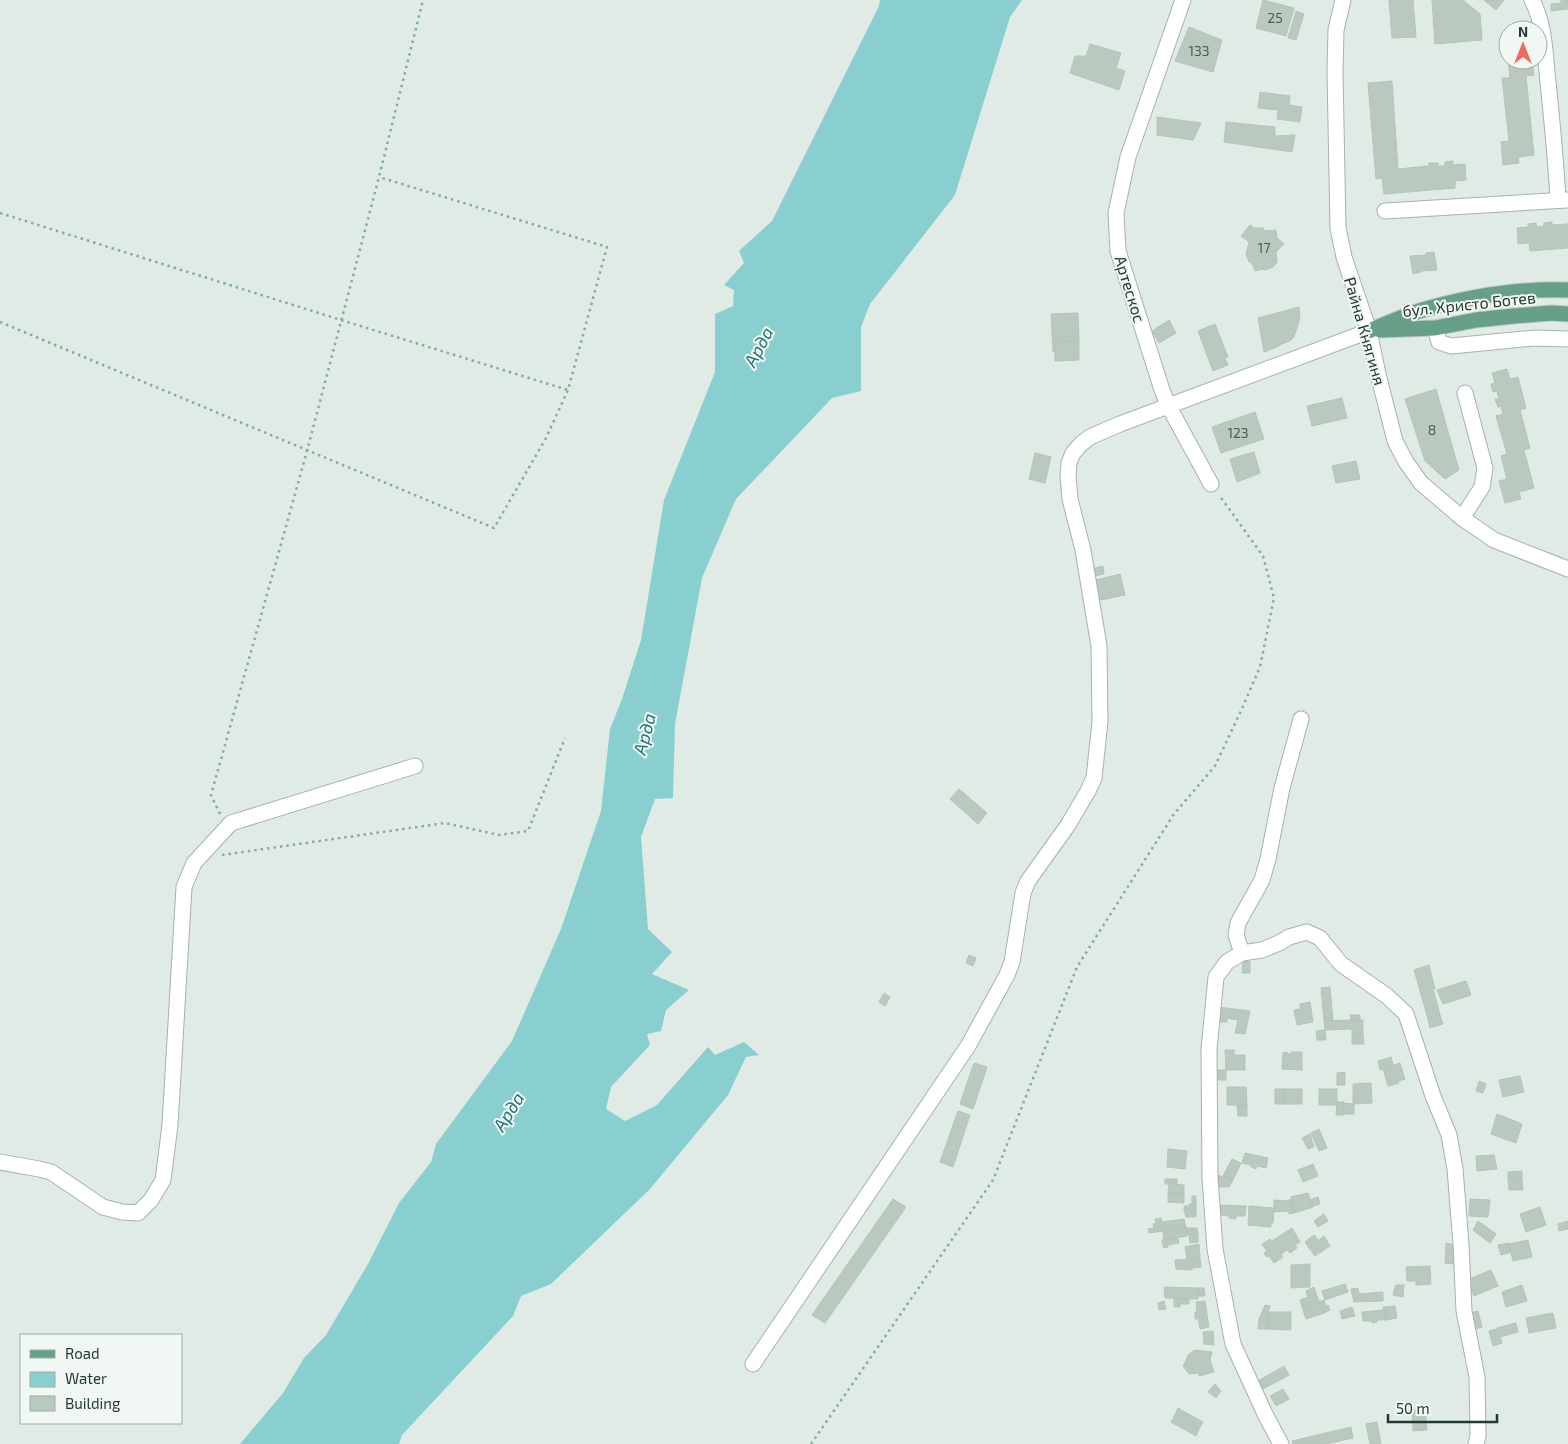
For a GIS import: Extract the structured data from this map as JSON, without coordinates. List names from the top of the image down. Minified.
{"streets":{"main road":["бул. Христо Ботев"],"street":["Артескос","Райна Княгиня"]},"crossings":[["бул. Христо Ботев","Райна Княгиня"]],"water":["Арда"],"house_numbers":["25","133","17","8","123"],"legend":["Road","Water","Building"],"scale_bar":"50 m","north":"top"}
